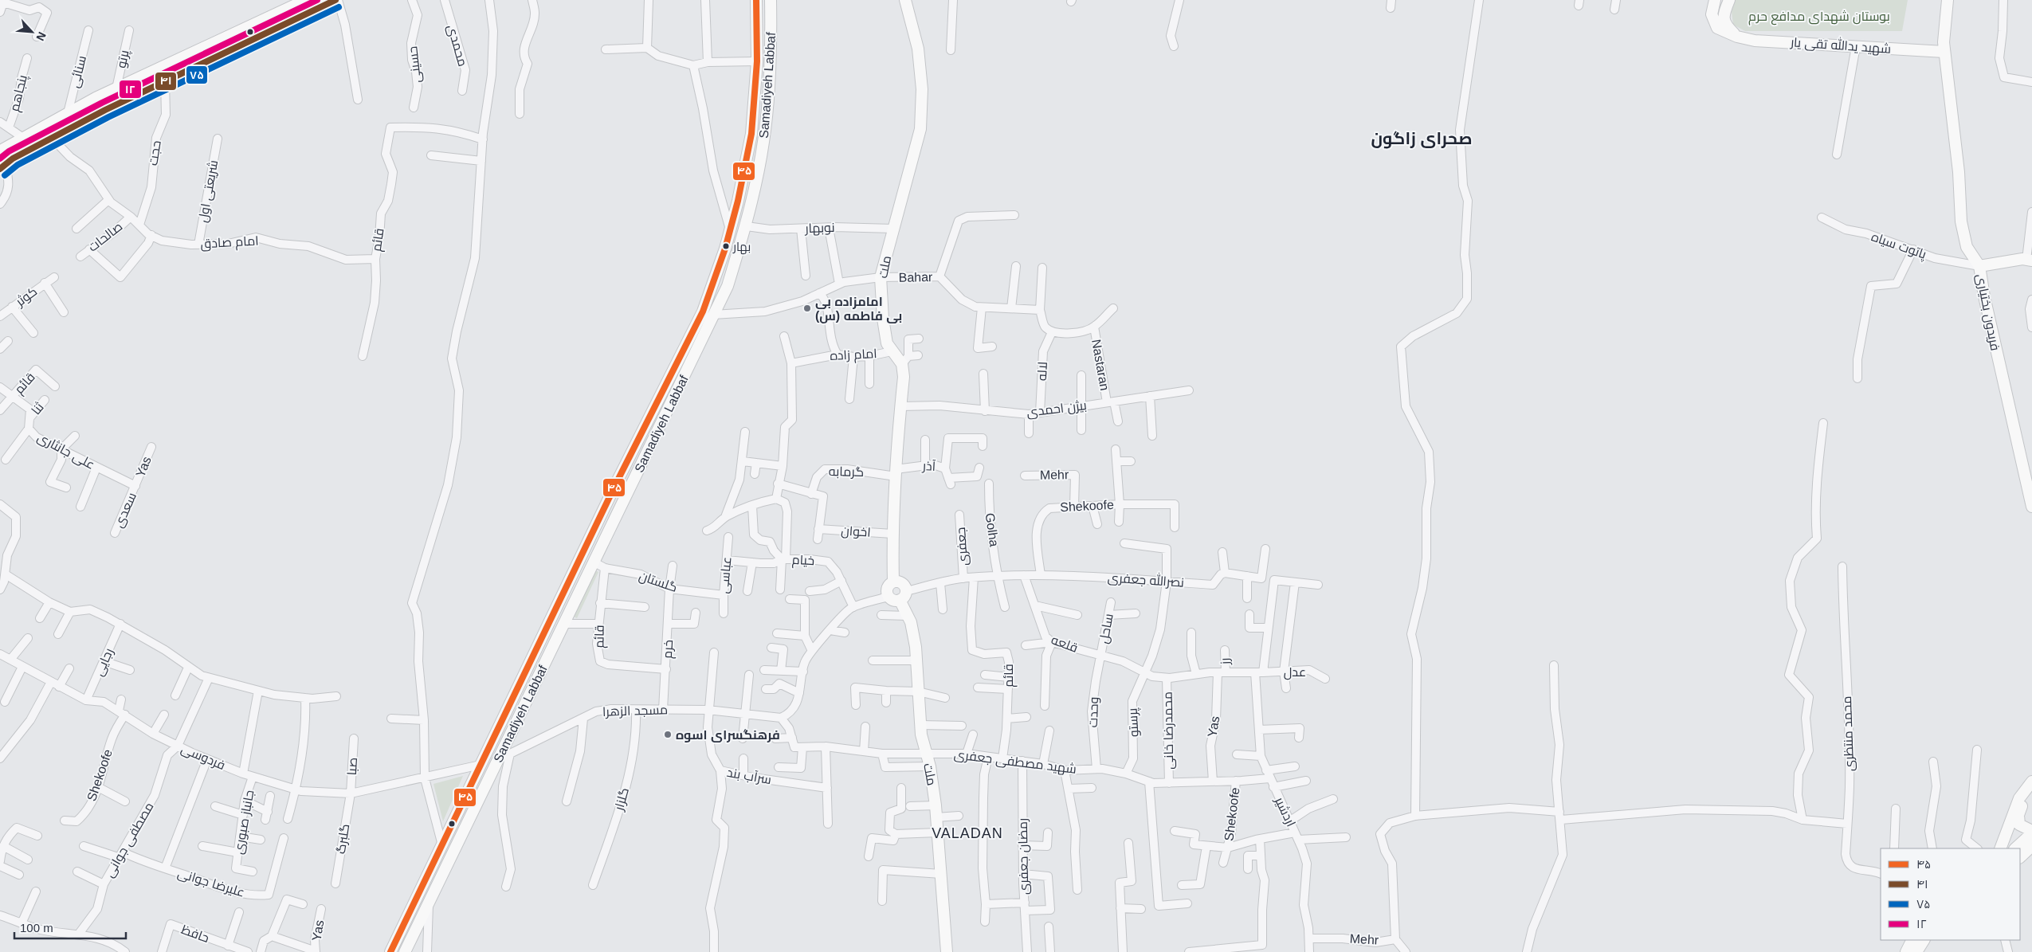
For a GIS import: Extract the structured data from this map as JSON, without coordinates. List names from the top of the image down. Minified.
{"streets":{"main road":["شهید یدالله تقی یار","Samadiyeh Labbaf","ملت","فریدون بختیاری"],"street":["محمدی","پرتو","حسینی","سنائی","پنجاهم","حجت","شریعتی اول","نوبهار","صالحات","قائم","امام صادق","پاتوت سیاه","Bahar","کوثر","امام زاده","Nastaran","لاله","ثنا","بیژن احمدی","علی جانثاری","آذر","Yas","گرمابه","Mehr","Shekoofe","سعدی","Golha","اخوان","جعفری","خیام","عباسی","نصرالله جعفری","گلستان","ساحل","قلعه","خرم","رز","رجایی","عدل","مسجد الزهرا","وحدت","پرستو","محمدرضا خانی","محمد منتظری","فردوسی","شهید مصطفی جعفری","صبا","سرآب بند","گلزار","اردشیر","جانباز صبوری","گلبرگ","مصطفی جوانی","رمضان جعفری","علیرضا جوانی","حافظ"]},"crossings":[["شهید یدالله تقی یار","فریدون بختیاری"],["Samadiyeh Labbaf","نوبهار"],["Samadiyeh Labbaf","Bahar"],["Samadiyeh Labbaf","گلستان"],["Samadiyeh Labbaf","مسجد الزهرا"],["Samadiyeh Labbaf","فردوسی"],["حجت","امام صادق"],["شریعتی اول","امام صادق"],["نوبهار","ملت"],["صالحات","امام صادق"],["قائم","امام صادق"],["قائم","علی جانثاری"],["قائم","گلستان"],["قائم","خرم"],["قائم","شهید مصطفی جعفری"],["پاتوت سیاه","فریدون بختیاری"],["ملت","Bahar"],["ملت","امام زاده"],["ملت","شهید مصطفی جعفری"],["Nastaran","بیژن احمدی"],["لاله","بیژن احمدی"],["ثنا","علی جانثاری"],["علی جانثاری","Yas"],["علی جانثاری","سعدی"],["آذر","گرمابه"],["Yas","سعدی"],["Yas","قلعه"],["Yas","رز"],["Yas","شهید مصطفی جعفری"],["Mehr","Shekoofe"],["Mehr","اردشیر"],["Shekoofe","نصرالله جعفری"],["Shekoofe","فردوسی"],["Shekoofe","شهید مصطفی جعفری"],["خیام","عباسی"],["عباسی","گلستان"],["نصرالله جعفری","قلعه"],["نصرالله جعفری","پرستو"],["گلستان","خرم"],["ساحل","قلعه"],["ساحل","وحدت"],["قلعه","رز"],["قلعه","عدل"],["قلعه","وحدت"],["قلعه","پرستو"],["قلعه","محمدرضا خانی"],["قلعه","اردشیر"],["خرم","مسجد الزهرا"],["رجایی","فردوسی"],["عدل","اردشیر"],["مسجد الزهرا","سرآب بند"],["مسجد الزهرا","گلزار"],["وحدت","شهید مصطفی جعفری"],["پرستو","شهید مصطفی جعفری"],["محمدرضا خانی","شهید مصطفی جعفری"],["فردوسی","صبا"],["فردوسی","جانباز صبوری"],["فردوسی","گلبرگ"],["فردوسی","مصطفی جوانی"],["شهید مصطفی جعفری","اردشیر"],["شهید مصطفی جعفری","رمضان جعفری"],["صبا","گلبرگ"],["مصطفی جوانی","علیرضا جوانی"]],"districts":["صحرای زاگون","VALADAN"],"parks":["بوستان شهدای مدافع حرم"],"places":["بهار","امامزاده بی بی فاطمه (س)","فرهنگسرای اسوه"],"lines":["transit line ۴۵","transit line ۴۱","transit line ۱۲","transit line ۷۵"],"legend":["۴۵","۴۱","۷۵","۱۲"],"scale_bar":"100 m","north":"bottom right"}
